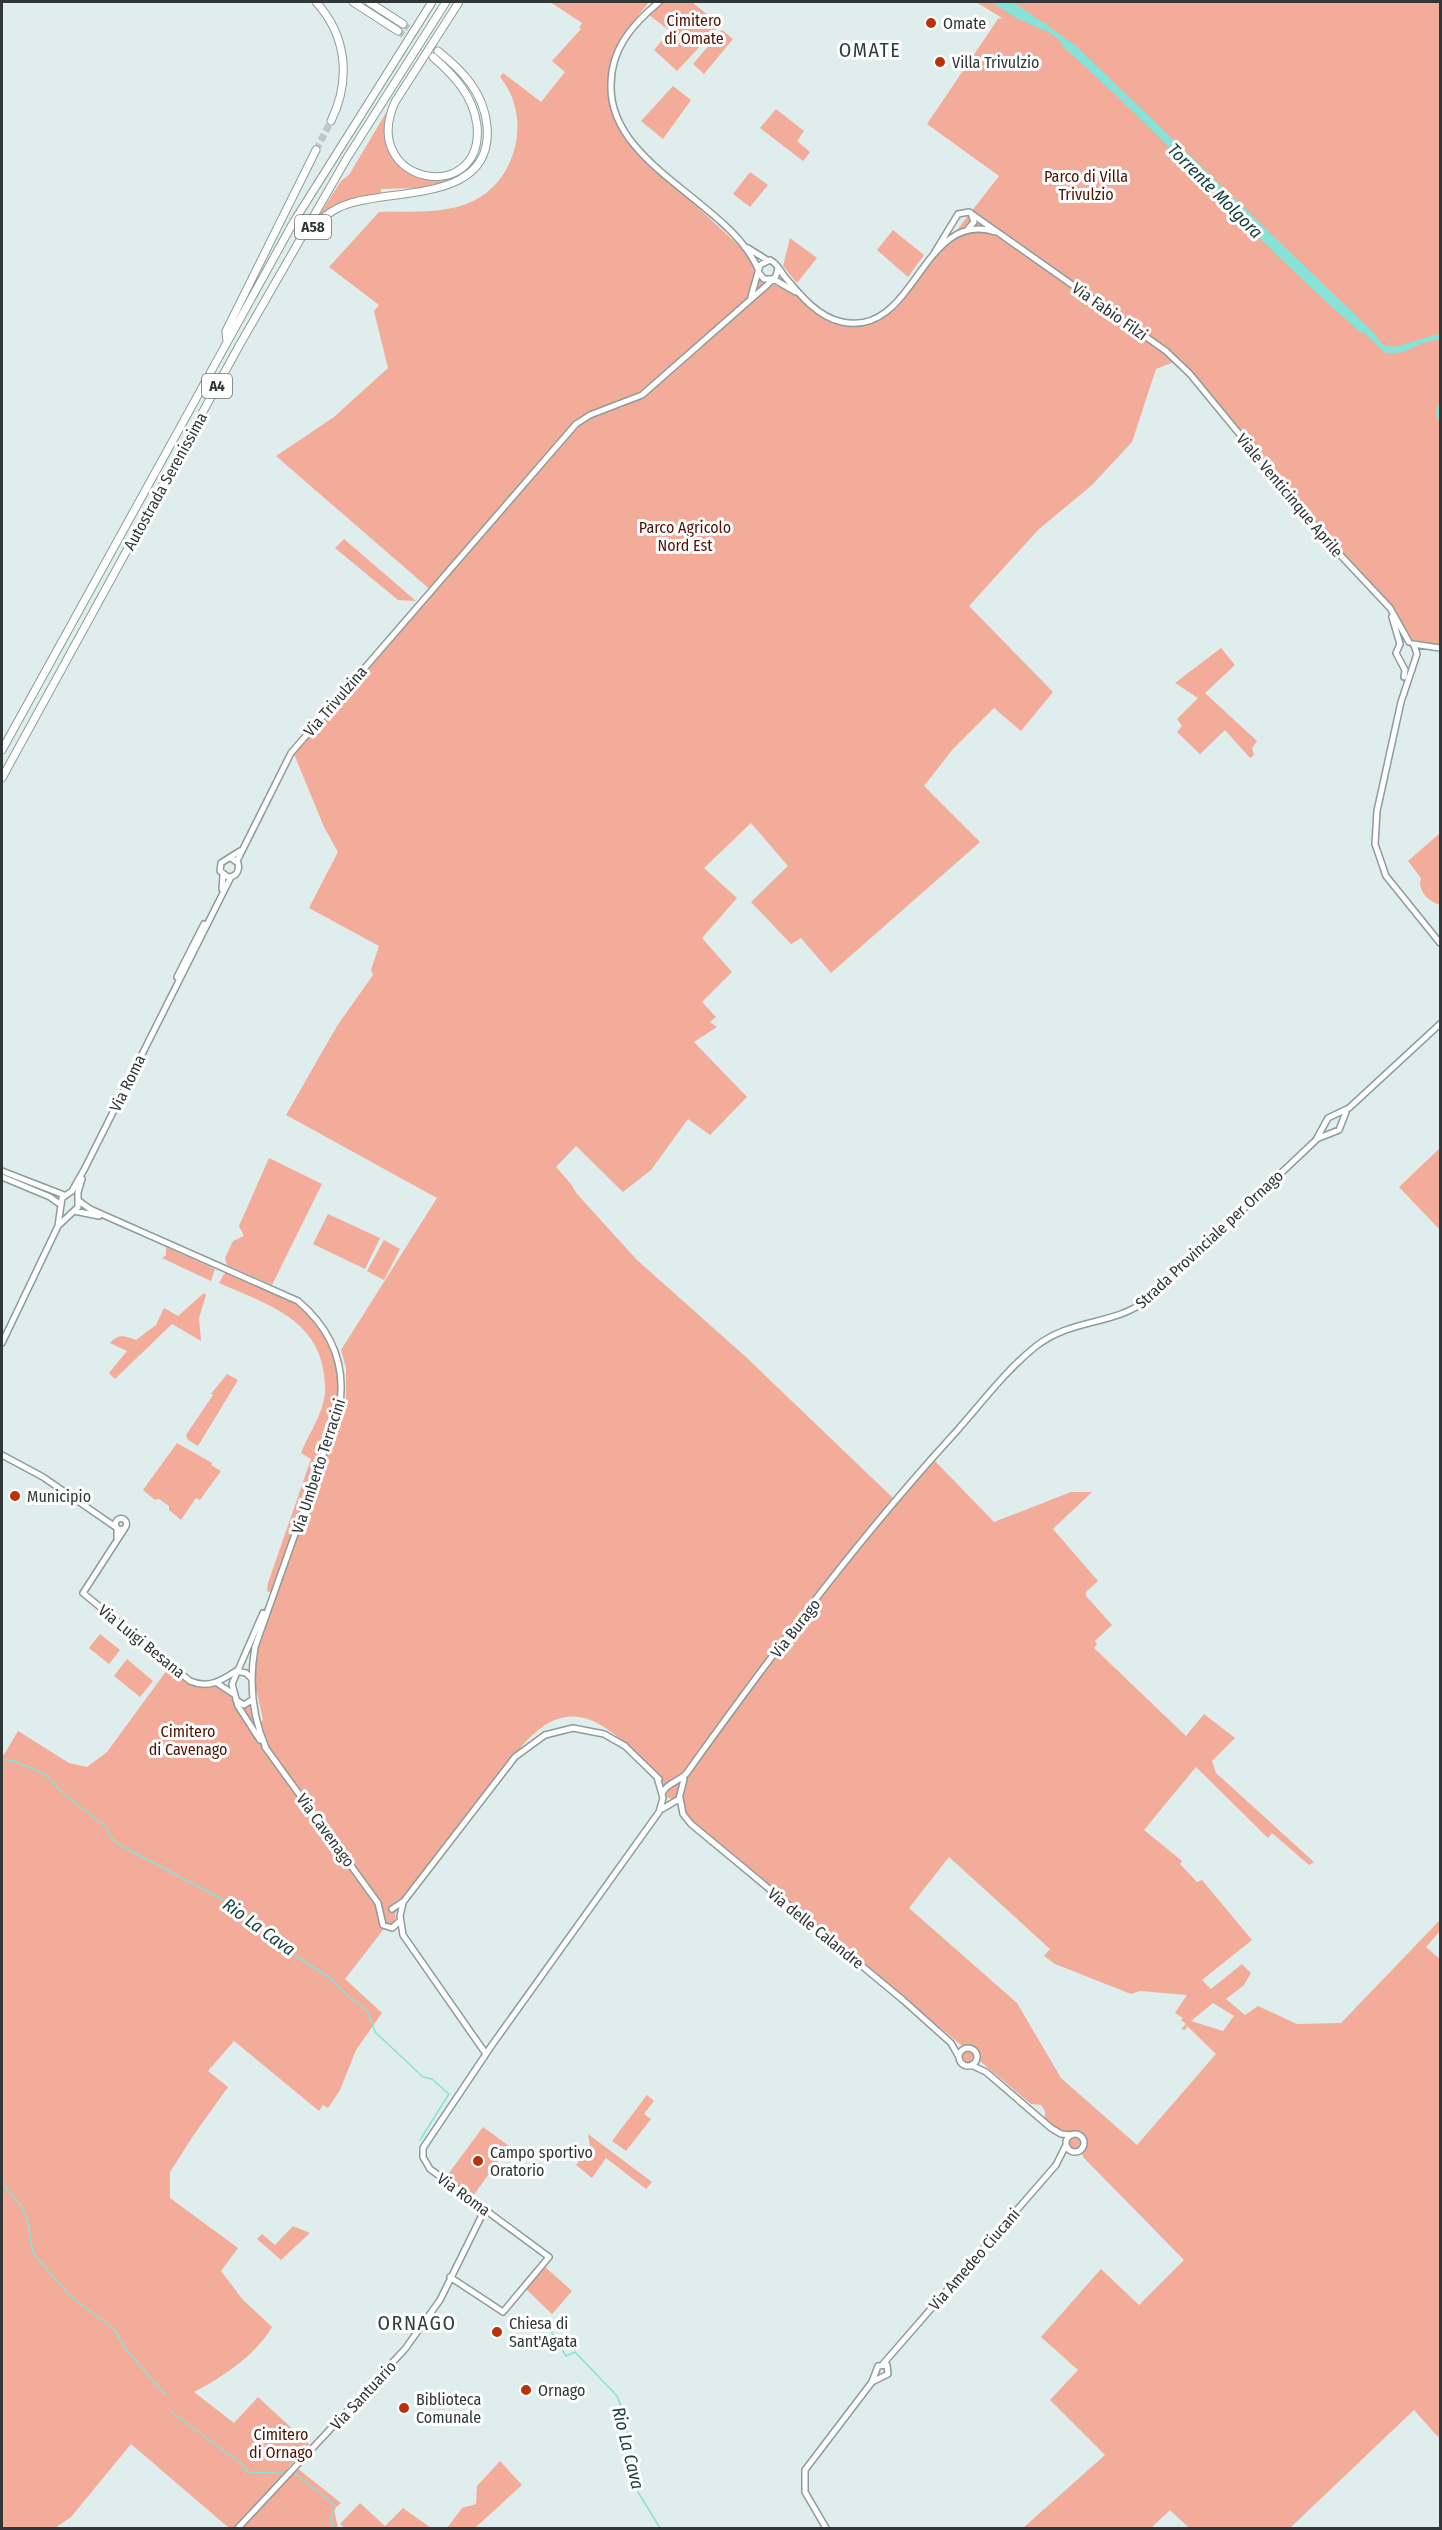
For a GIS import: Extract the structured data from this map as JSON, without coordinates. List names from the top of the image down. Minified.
{"streets":{"highway":["A58","A4","Autostrada Serenissima"],"street":["Via Fabio Filzi","Viale Venticinque Aprile","Via Trivulzina","Via Roma","Strada Provinciale per Ornago","Via Umberto Terracini","Via Burago","Via Luigi Besana","Via Cavenago","Via delle Calandre","Via Amedeo Ciucani","Via Santuario"]},"crossings":[["A58","Autostrada Serenissima"],["Via Fabio Filzi","Viale Venticinque Aprile"],["Via Trivulzina","Via Roma"],["Via Roma","Via Umberto Terracini"],["Via Roma","Via Cavenago"],["Via Roma","Via Santuario"],["Strada Provinciale per Ornago","Via Burago"],["Via Burago","Via delle Calandre"],["Via delle Calandre","Via Amedeo Ciucani"]],"districts":["OMATE","ORNAGO"],"water":["Torrente Molgora","Rio La Cava"],"parks":["Cimitero di Omate","Parco di Villa Trivulzio","Parco Agricolo Nord Est","Cimitero di Cavenago","Cimitero di Ornago"],"places":["Omate","Villa Trivulzio","Municipio","Campo sportivo Oratorio","Chiesa di Sant'Agata","Ornago","Biblioteca Comunale"]}
